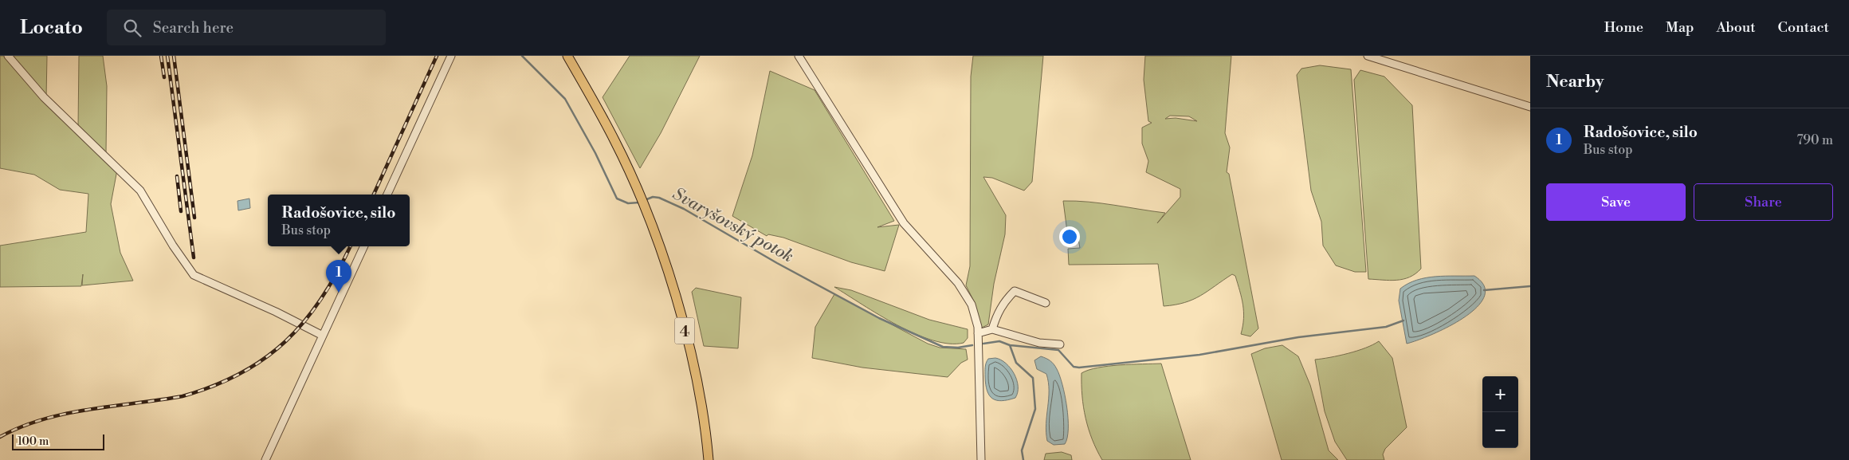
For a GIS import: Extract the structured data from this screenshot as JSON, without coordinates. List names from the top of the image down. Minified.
{"streets":{"main road":["4"]},"water":["Svaryšovský potok"],"scale_bar":"100 m","page":{"header":"Locato","search":"Search here","nav":["Home","Map","About","Contact"],"heading":"Nearby","list":[{"mark":"1","name":"Radošovice, silo","note":"Bus stop","value":"790 m"}],"buttons":["Save","Share"],"popup":["Radošovice, silo","Bus stop"],"pins":"1","map_buttons":["+","−"],"scale":"100 m"}}
